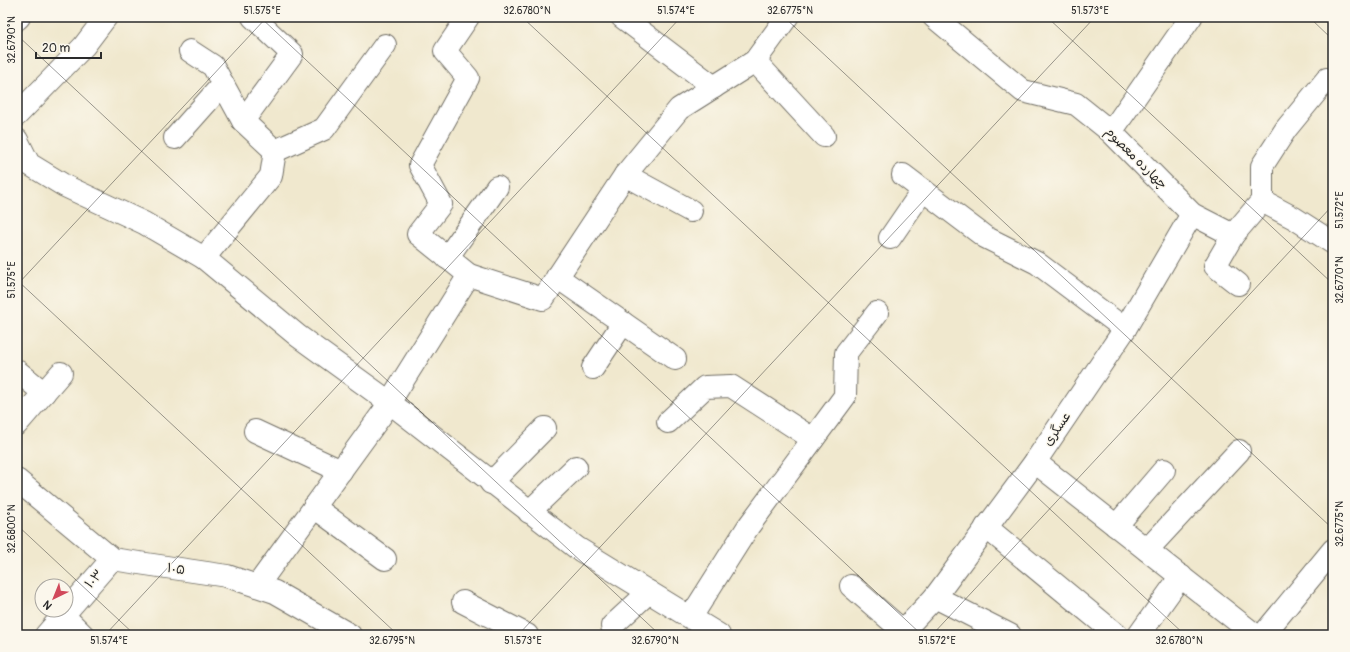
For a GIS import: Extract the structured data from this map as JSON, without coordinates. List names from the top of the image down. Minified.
{"streets":{"street":["چهارده معصوم","عسگری","۱۰۵","۱۰۳"]},"crossings":[["چهارده معصوم","عسگری"],["۱۰۵","۱۰۳"]],"scale_bar":"20 m","north":"bottom left","coordinates":["51.575°E","32.6780°N","51.574°E","32.6775°N","51.573°E","32.6790°N","51.572°E","32.6770°N","32.6800°N","32.6795°N"]}
